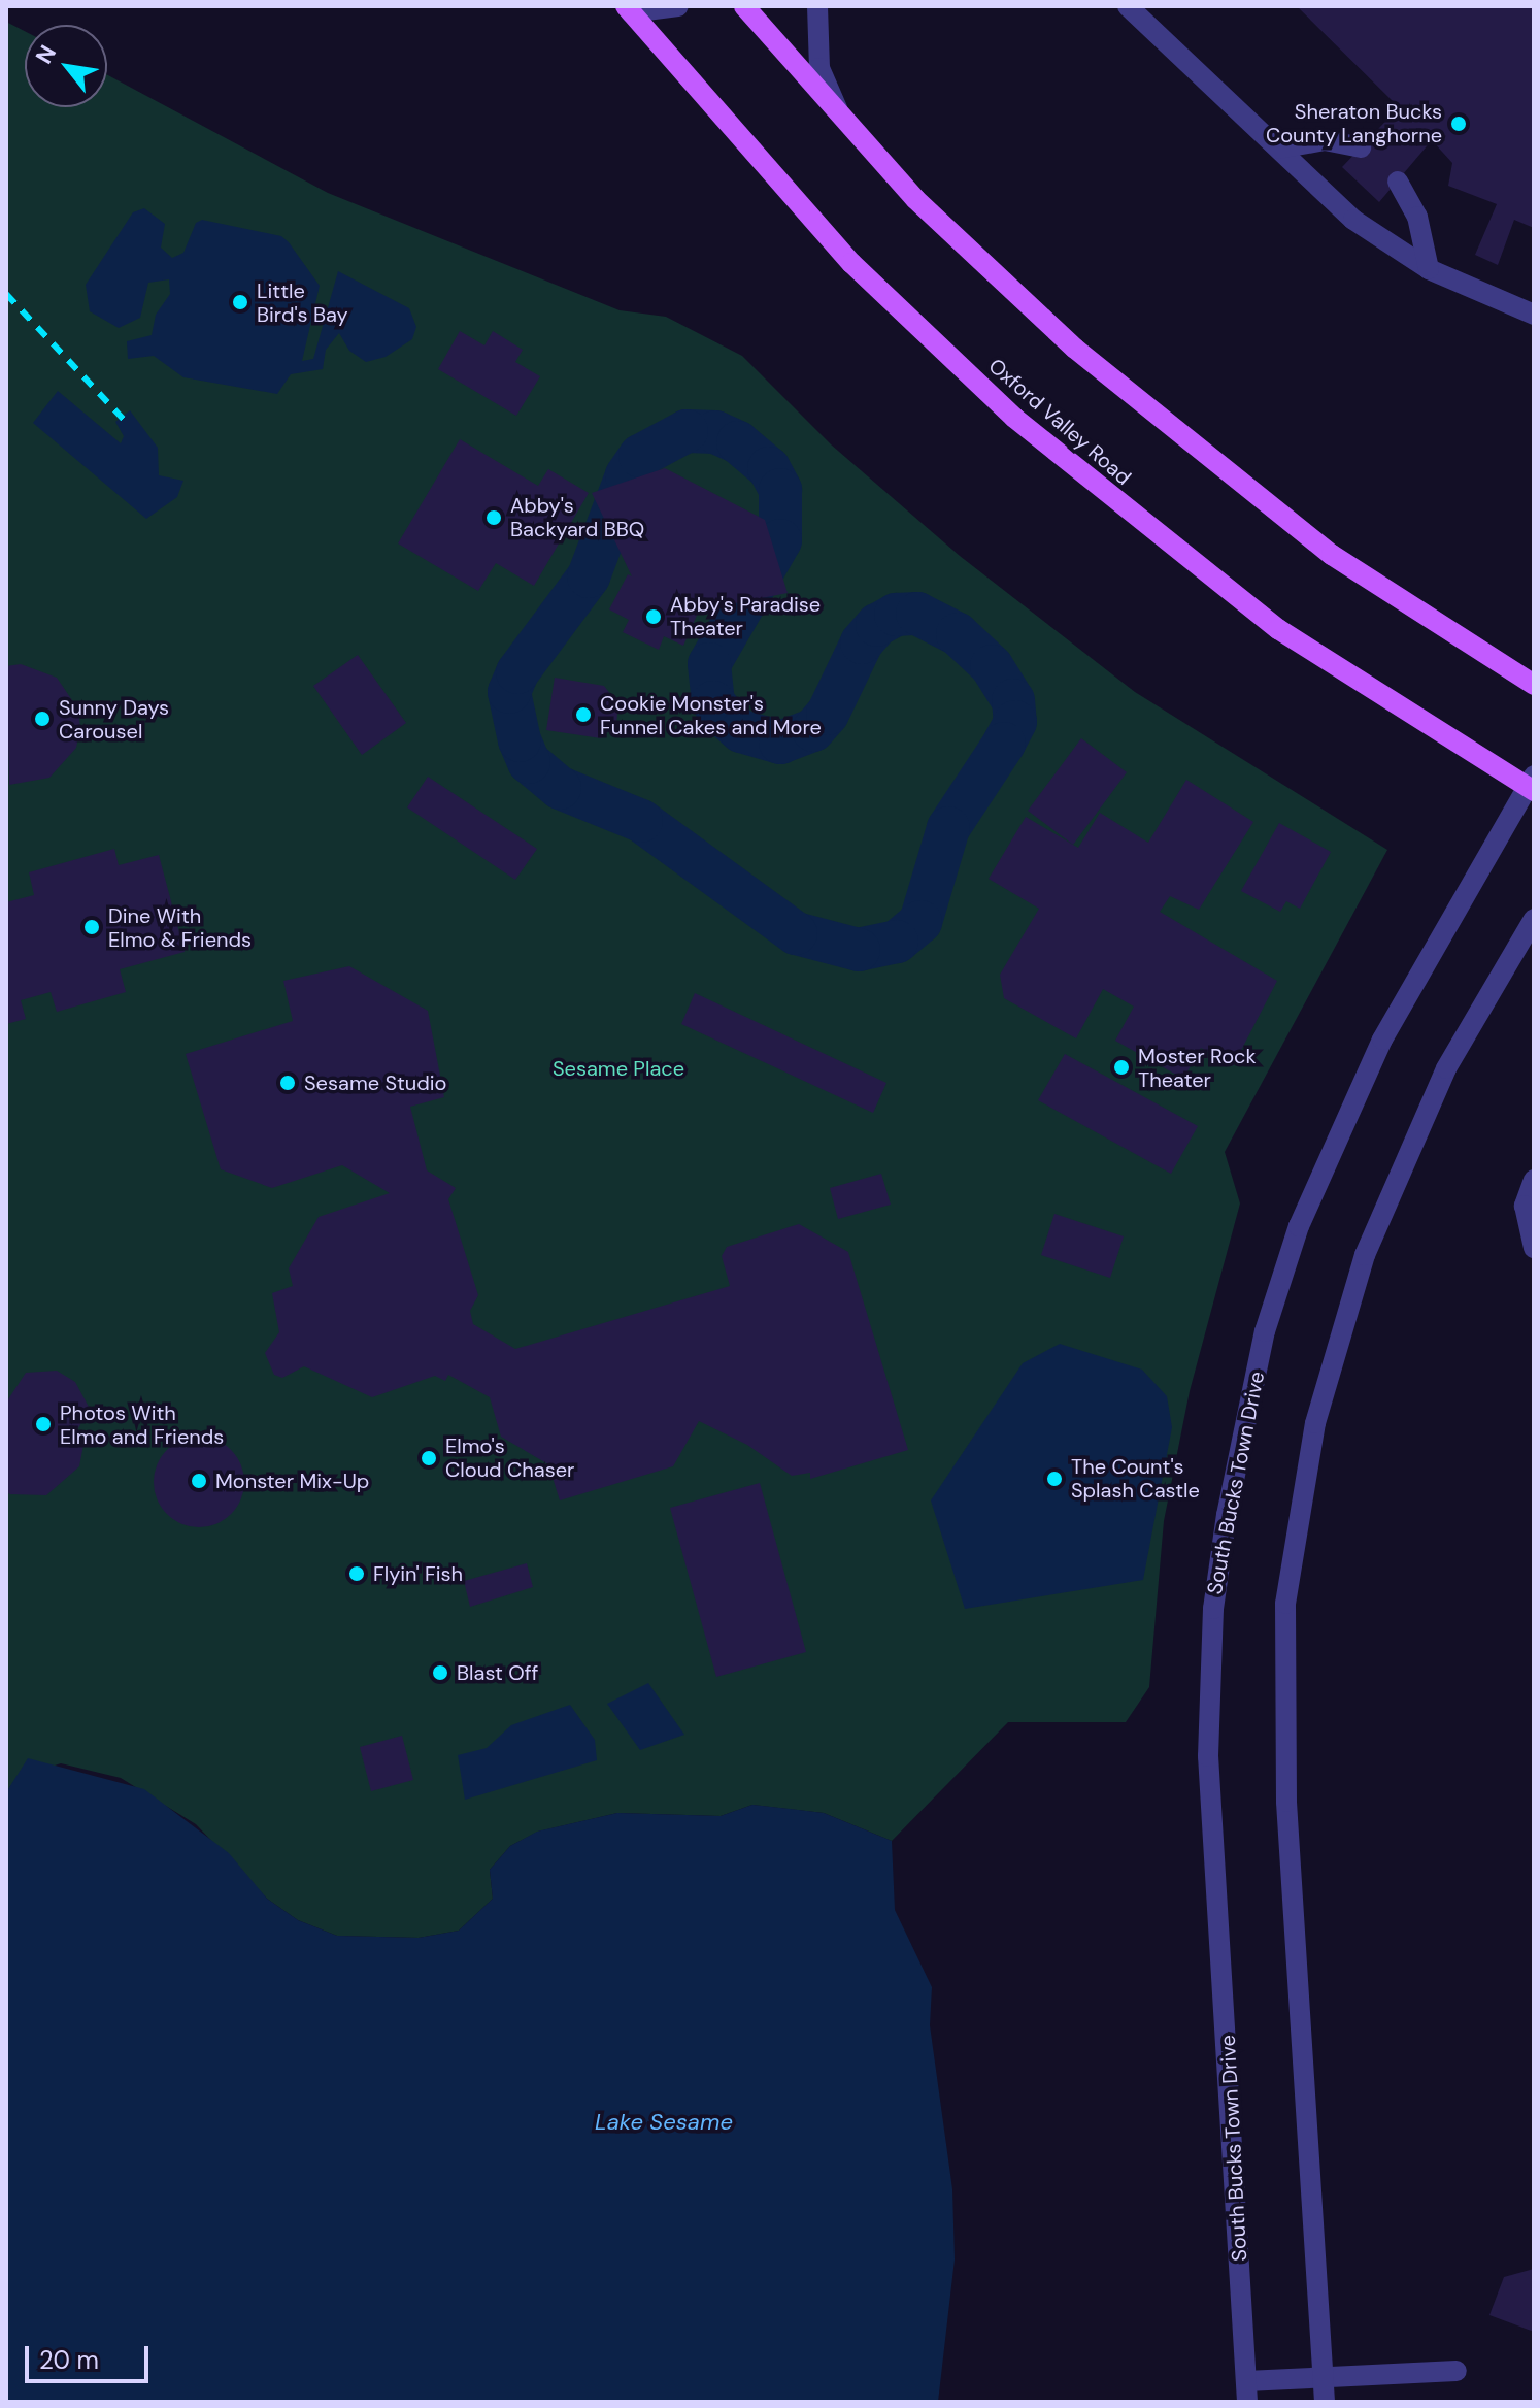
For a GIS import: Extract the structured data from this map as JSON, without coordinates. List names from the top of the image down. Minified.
{"streets":{"main road":["Oxford Valley Road"],"street":["South Bucks Town Drive"]},"crossings":[["Oxford Valley Road","South Bucks Town Drive"]],"water":["Lake Sesame"],"parks":["Sesame Place"],"places":["Sheraton Bucks County Langhorne","Little Bird's Bay","Abby's Backyard BBQ","Abby's Paradise Theater","Cookie Monster's Funnel Cakes and More","Sunny Days Carousel","Dine With Elmo & Friends","Moster Rock Theater","Sesame Studio","Photos With Elmo and Friends","Elmo's Cloud Chaser","The Count's Splash Castle","Monster Mix-Up","Flyin' Fish","Blast Off"],"scale_bar":"20 m","north":"top left"}
